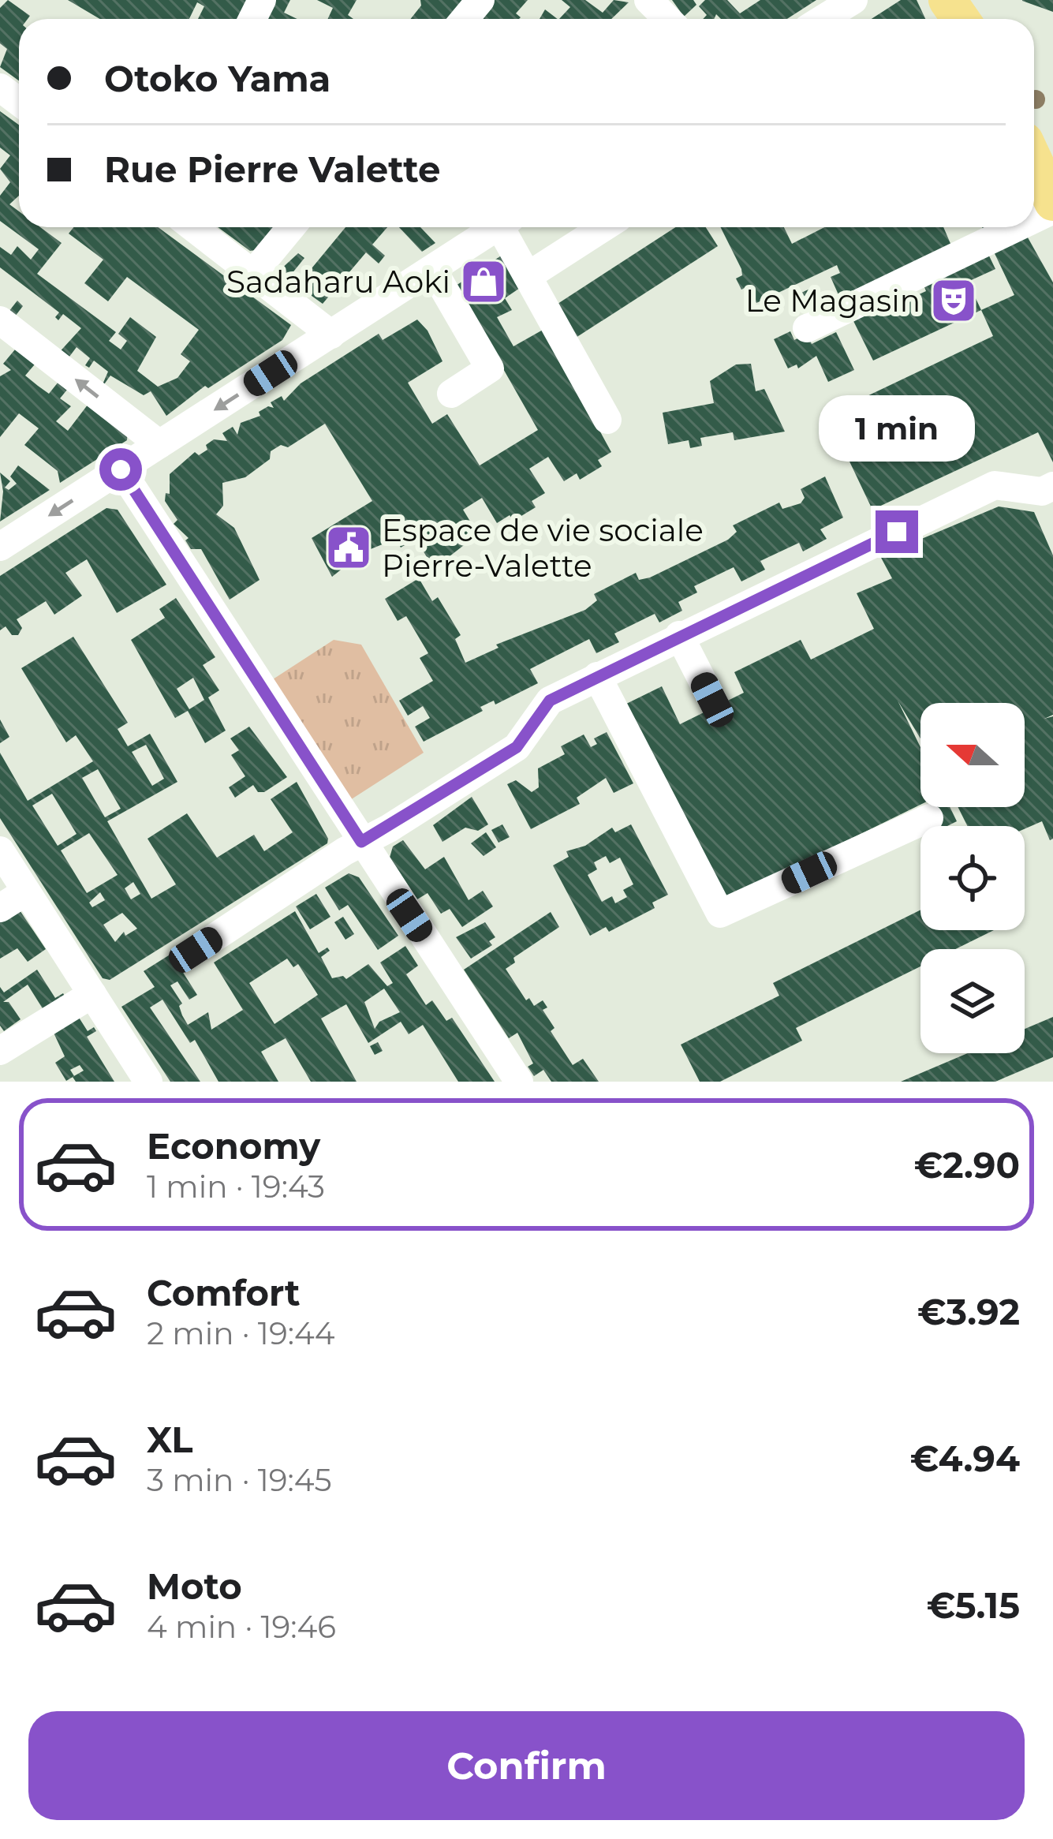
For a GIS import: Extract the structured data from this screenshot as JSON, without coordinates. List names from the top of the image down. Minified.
{"places":{"shop":["Sadaharu Aoki"],"theatre":["Le Magasin"],"public building":["Espace de vie sociale Pierre-Valette"]},"north":"left","page":{"banner":["Otoko Yama","Rue Pierre Valette"],"bubble":"1 min","list":[{"name":"Economy","note":"1 min · 19:43","value":"€2.90"},{"name":"Comfort","note":"2 min · 19:44","value":"€3.92"},{"name":"XL","note":"3 min · 19:45","value":"€4.94"},{"name":"Moto","note":"4 min · 19:46","value":"€5.15"}],"buttons":"Confirm"}}
